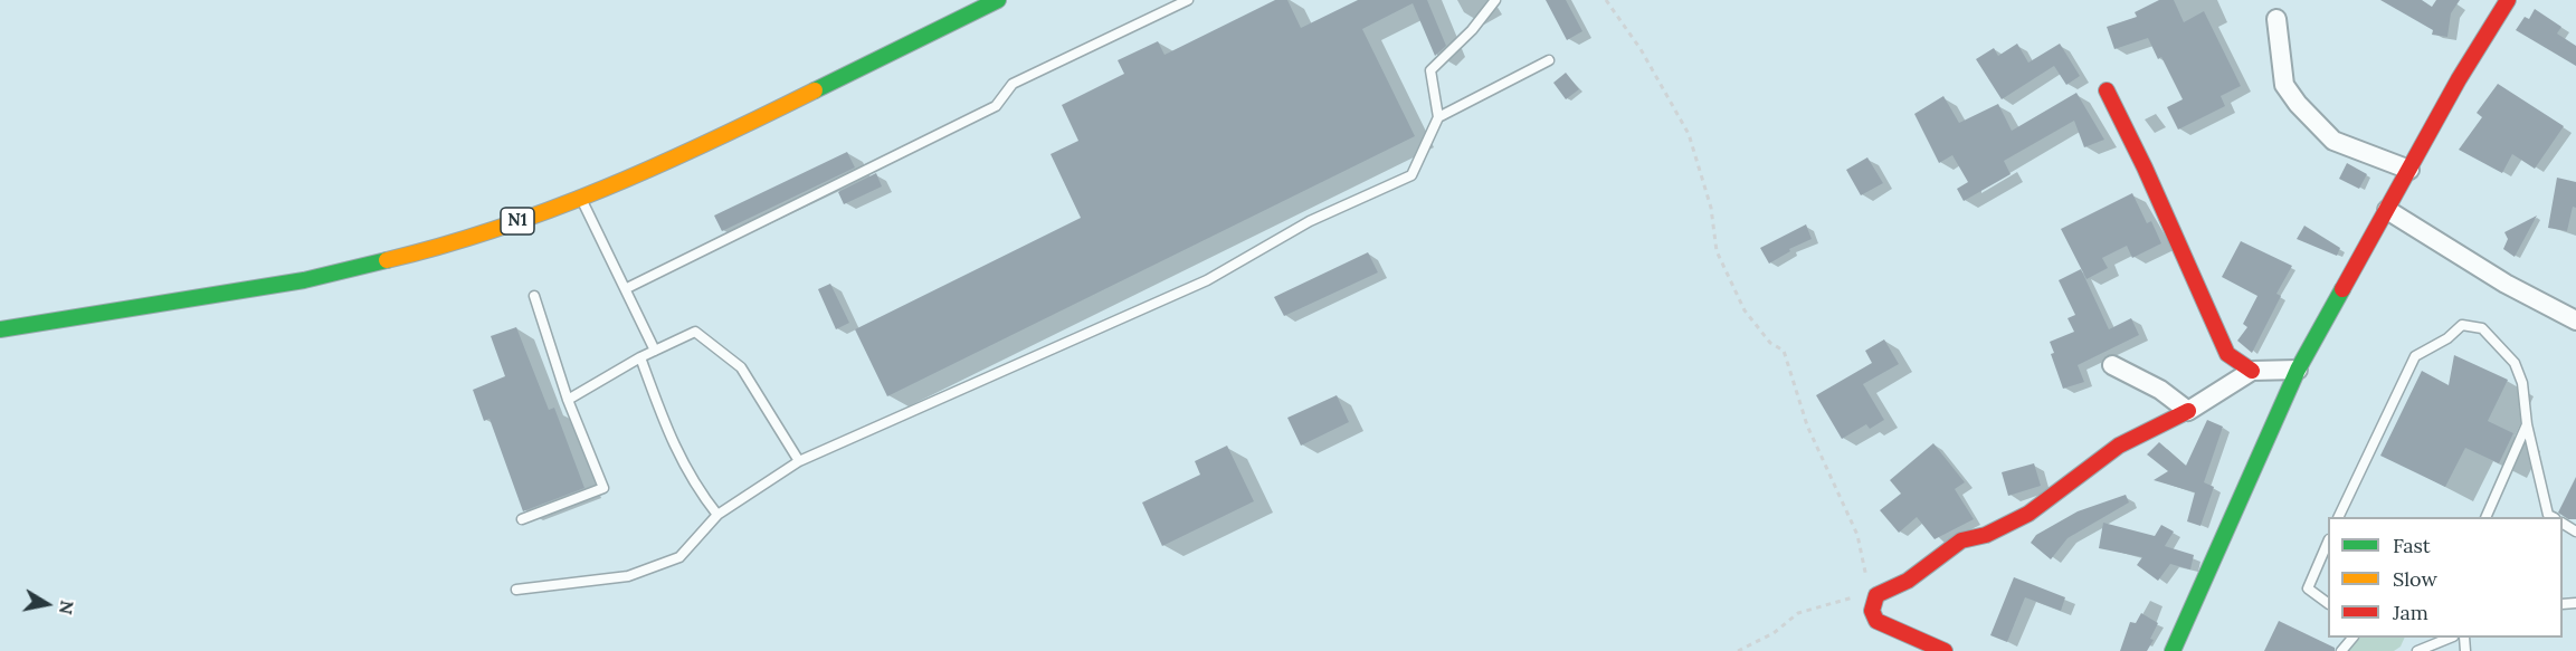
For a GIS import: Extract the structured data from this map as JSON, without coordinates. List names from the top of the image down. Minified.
{"streets":{"main road":["N1"]},"legend":["Fast","Slow","Jam"],"north":"right"}
